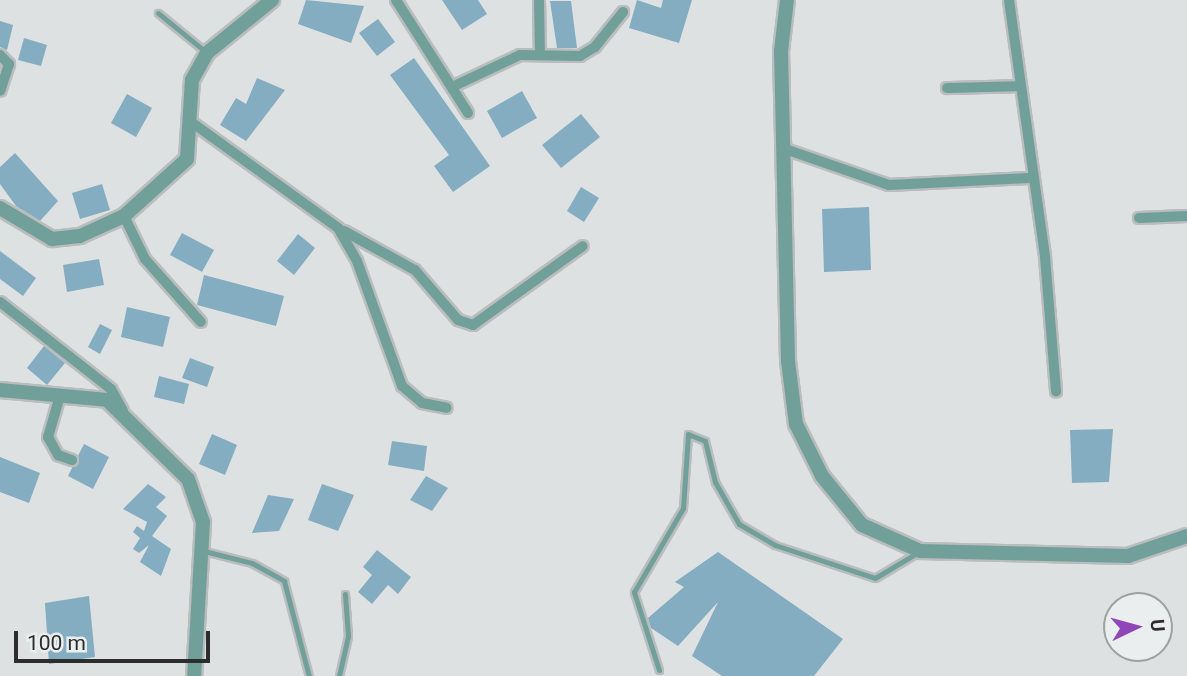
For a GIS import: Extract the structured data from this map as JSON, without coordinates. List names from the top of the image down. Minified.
{"scale_bar":"100 m","north":"right"}
